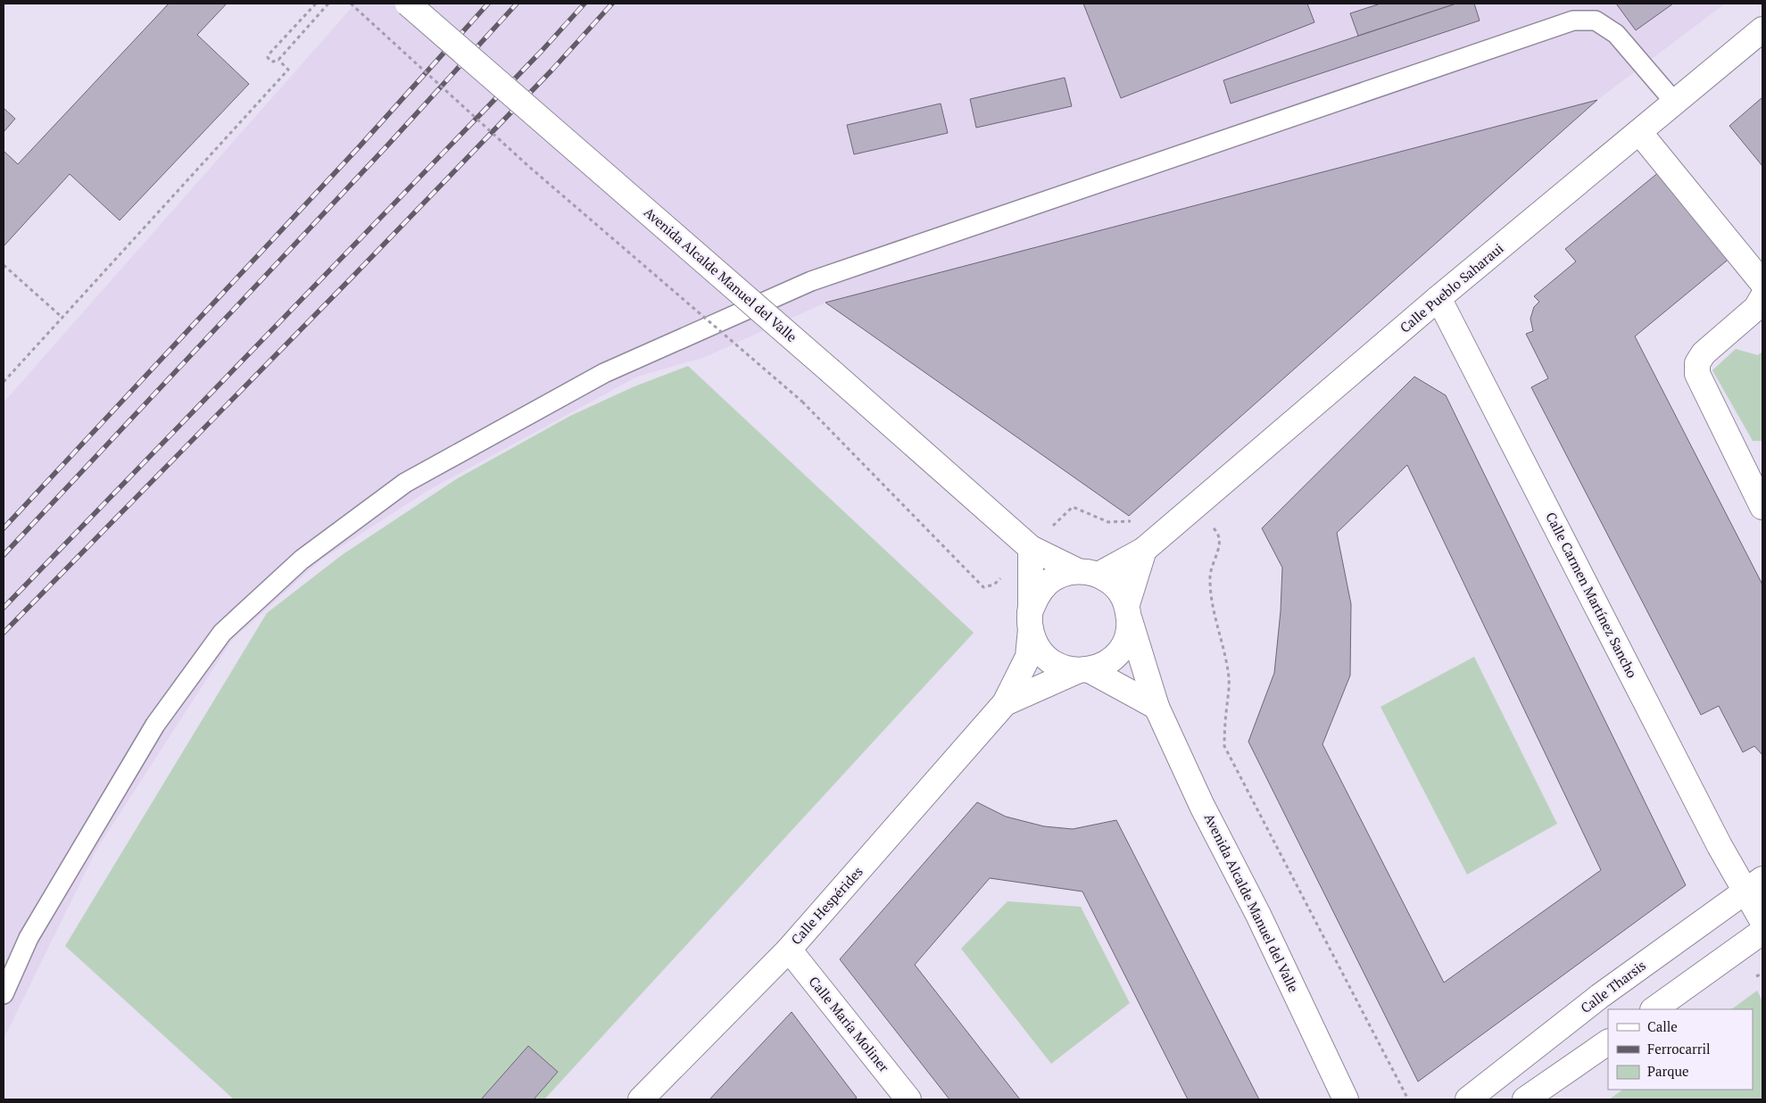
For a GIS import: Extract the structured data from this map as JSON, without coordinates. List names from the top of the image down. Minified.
{"streets":{"street":["Avenida Alcalde Manuel del Valle","Calle Pueblo Saharaui","Calle Carmen Martínez Sancho","Calle Hespérides","Calle Tharsis","Calle María Moliner"]},"crossings":[["Avenida Alcalde Manuel del Valle","Calle Pueblo Saharaui"],["Avenida Alcalde Manuel del Valle","Calle Hespérides"],["Calle Pueblo Saharaui","Calle Carmen Martínez Sancho"],["Calle Pueblo Saharaui","Calle Hespérides"],["Calle Carmen Martínez Sancho","Calle Tharsis"],["Calle Hespérides","Calle María Moliner"]],"legend":["Calle","Ferrocarril","Parque"]}
